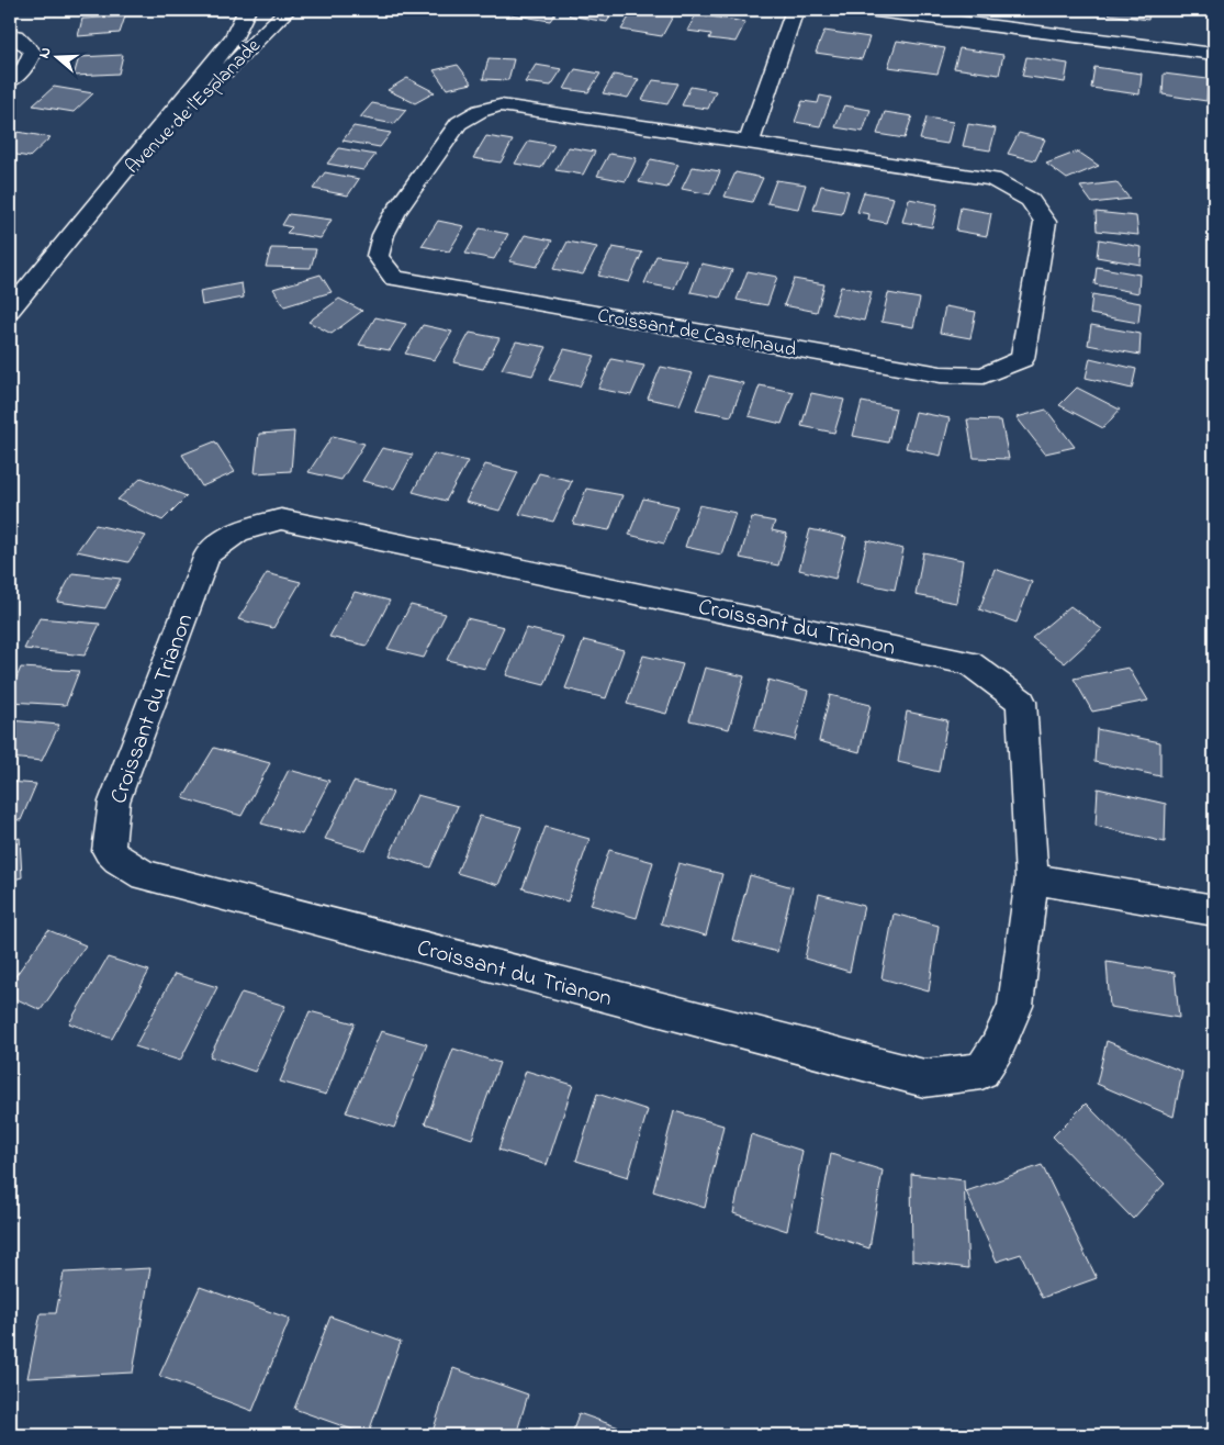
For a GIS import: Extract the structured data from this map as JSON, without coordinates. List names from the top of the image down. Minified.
{"streets":{"street":["Avenue de l'Esplanade","Croissant de Castelnaud","Croissant du Trianon"]},"north":"left"}
